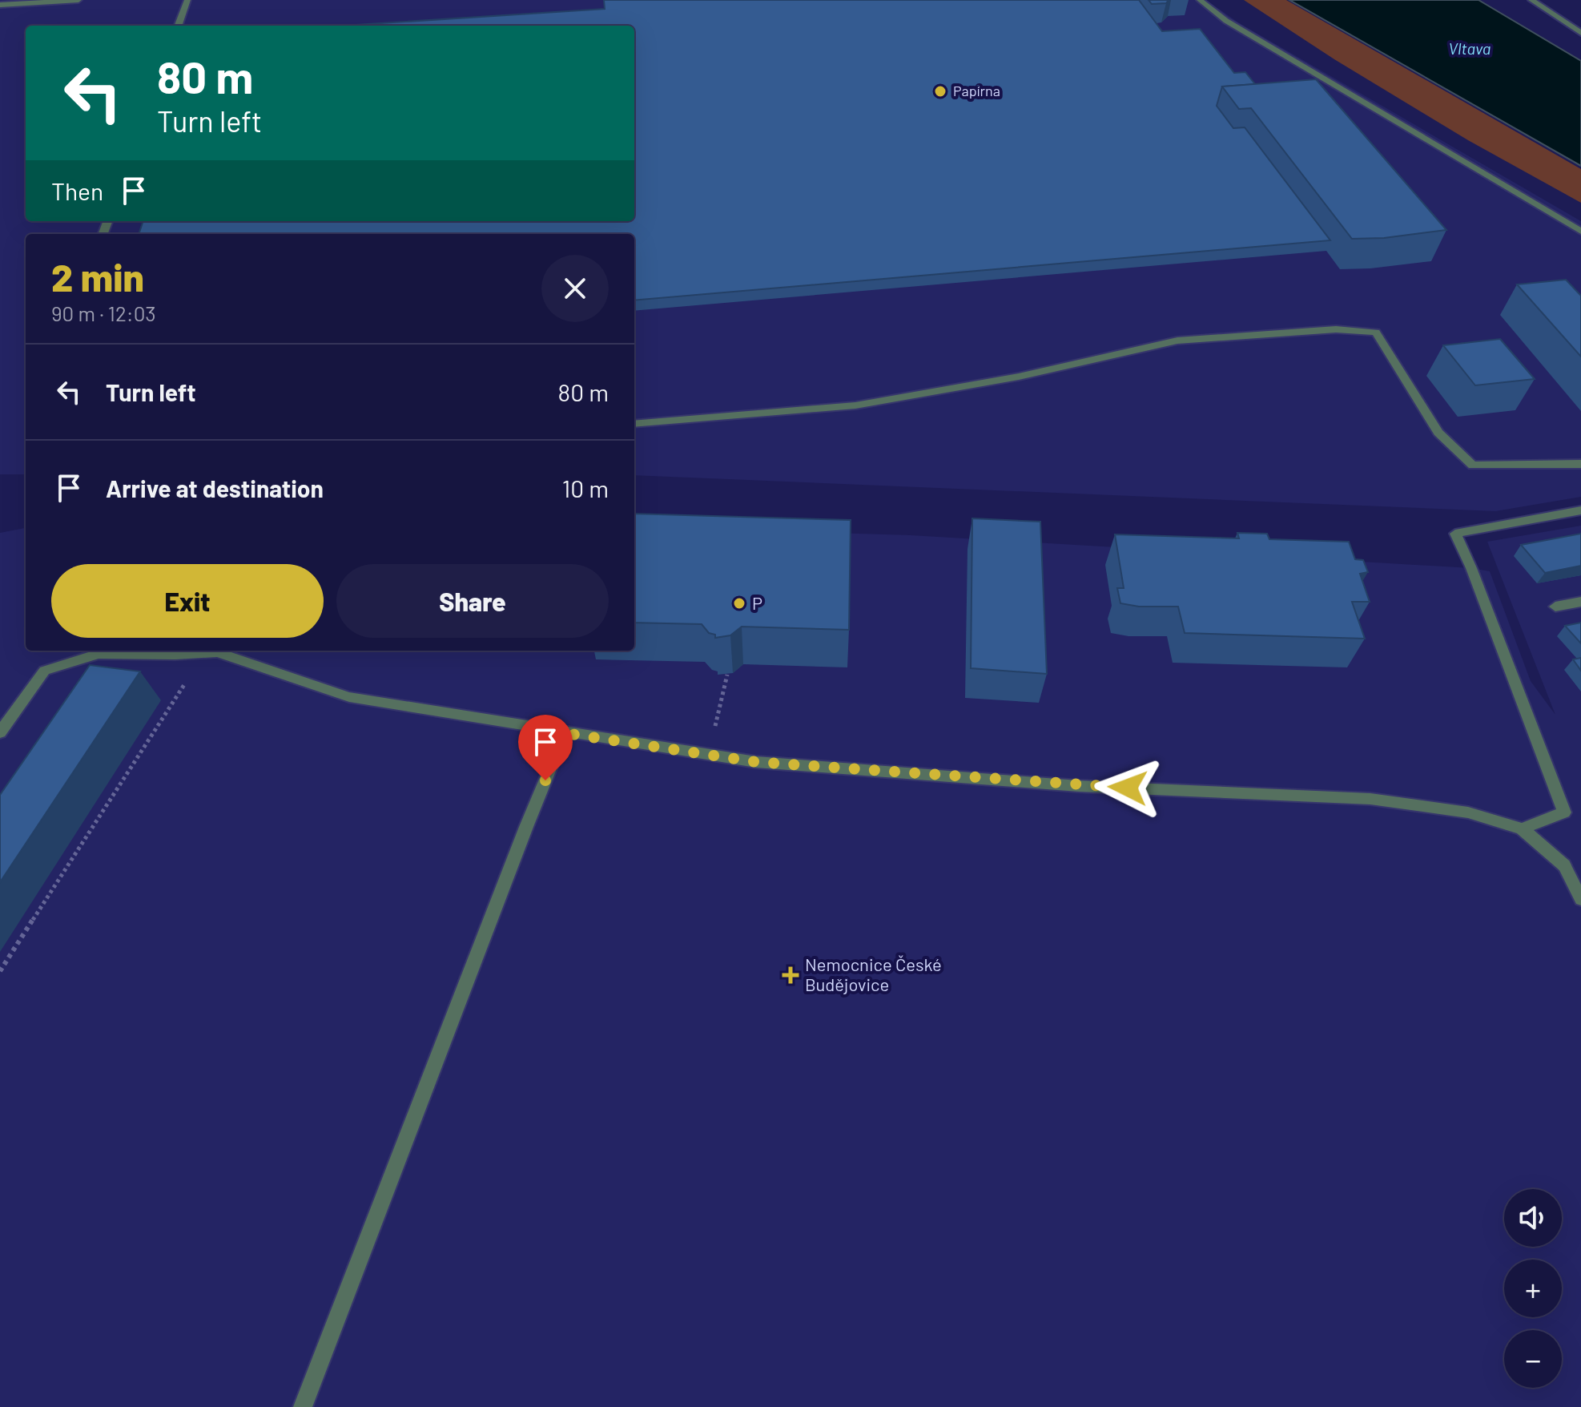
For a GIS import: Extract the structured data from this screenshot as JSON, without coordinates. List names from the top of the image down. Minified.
{"water":["Vltava"],"places":{"other":["Papírna","P"],"health":["Nemocnice České Budějovice"]},"page":{"turn":["80 m","Turn left"],"then":"Then","heading":["2 min","90 m · 12:03"],"list":[{"name":"Turn left","value":"80 m"},{"name":"Arrive at destination","value":"10 m"}],"buttons":["Exit","Share"],"map_buttons":["+","−"]}}
